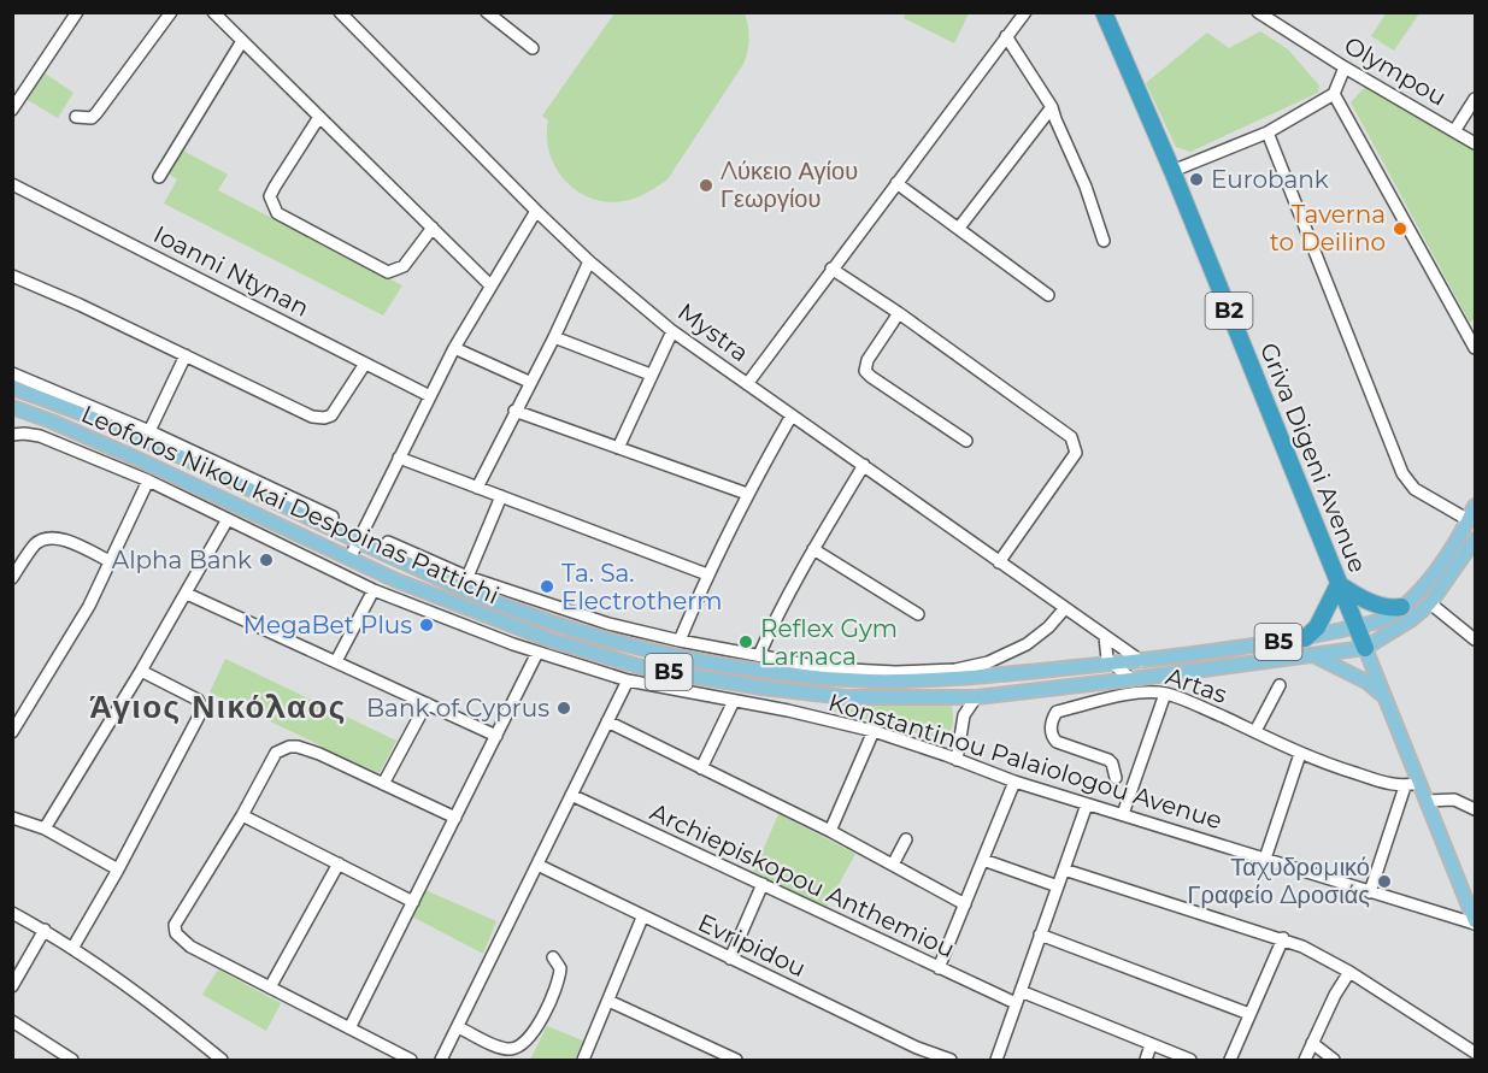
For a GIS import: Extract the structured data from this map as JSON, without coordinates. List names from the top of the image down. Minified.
{"streets":{"highway":["B2","Griva Digeni Avenue"],"main road":["Leoforos Nikou kai Despoinas Pattichi","B5"],"street":["Olympou","Ioanni Ntynan","Mystra","Artas","Konstantinou Palaiologou Avenue","Archiepiskopou Anthemiou","Evripidou"]},"crossings":[["Mystra","Leoforos Nikou kai Despoinas Pattichi"],["Griva Digeni Avenue","Leoforos Nikou kai Despoinas Pattichi"],["Griva Digeni Avenue","Konstantinou Palaiologou Avenue"]],"districts":["Άγιος Νικόλαος"],"places":["Eurobank","Λύκειο Αγίου Γεωργίου","Taverna to Deilino","Alpha Bank","Ta. Sa. Electrotherm","MegaBet Plus","Reflex Gym Larnaca","Bank of Cyprus","Ταχυδρομικό Γραφείο Δροσιάς"]}
